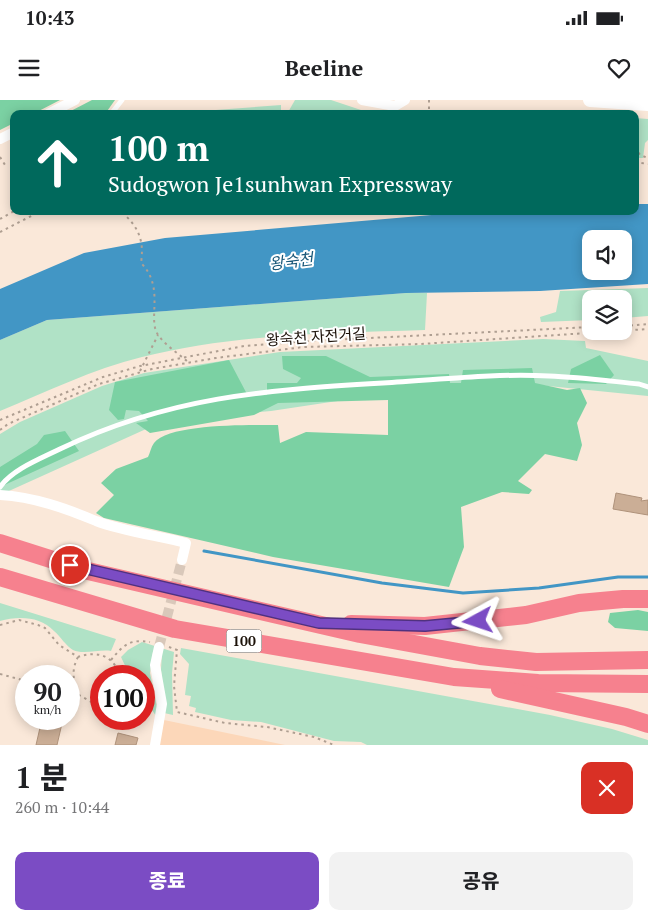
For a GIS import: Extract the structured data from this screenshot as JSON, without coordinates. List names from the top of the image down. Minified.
{"streets":{"highway":["100"],"path":["왕숙천 자전거길"]},"water":["왕숙천"],"page":{"status":"10:43","header":"Beeline","turn":["100 m","Sudogwon Je1sunhwan Expressway"],"speed":"90 km/h","limit":"100","heading":["1 분","260 m · 10:44"],"buttons":["종료","공유"]}}
